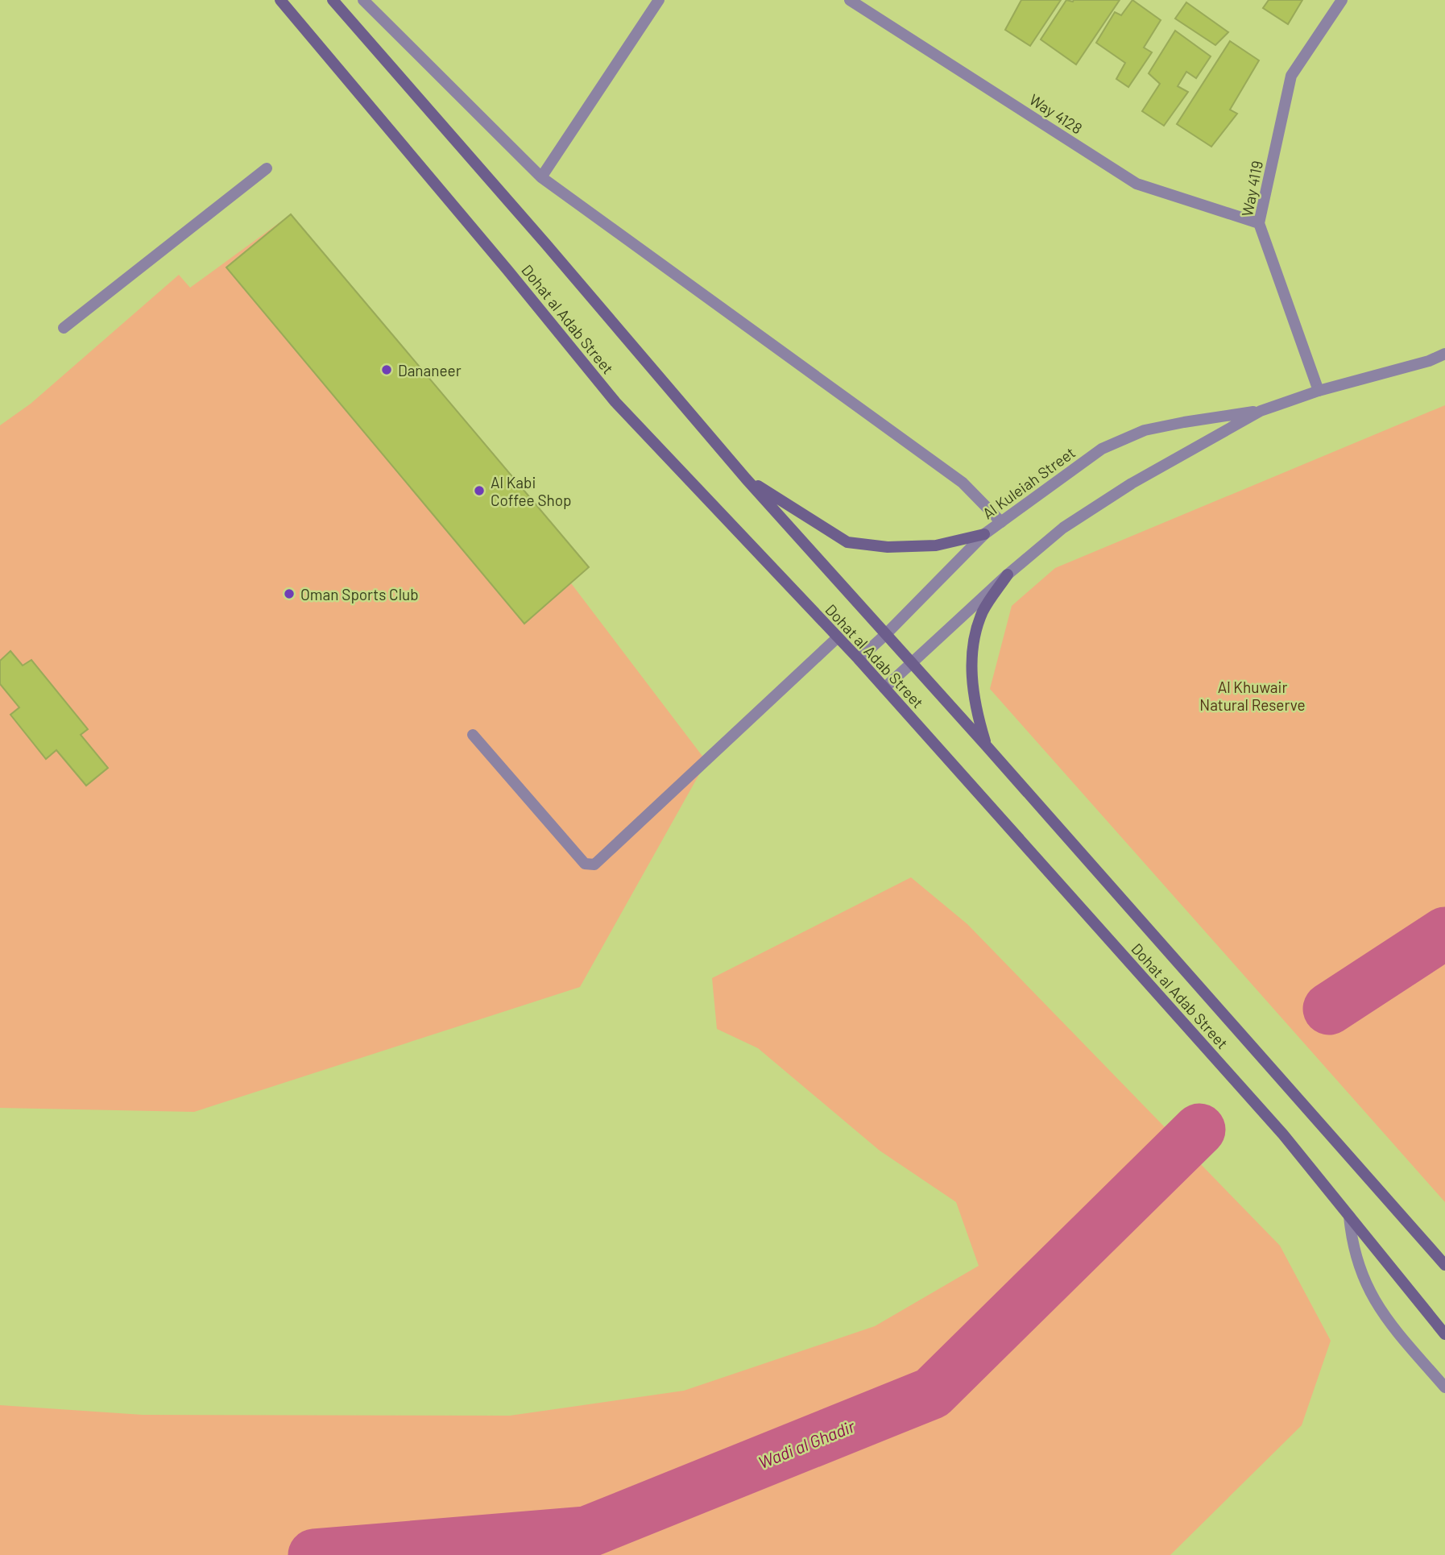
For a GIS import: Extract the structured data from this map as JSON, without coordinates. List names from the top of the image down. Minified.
{"streets":{"main road":["Dohat al Adab Street"],"street":["Way 4128","Way 4119","Al Kuleiah Street"]},"crossings":[["Way 4128","Way 4119"],["Way 4119","Al Kuleiah Street"],["Dohat al Adab Street","Al Kuleiah Street"]],"water":["Wadi al Ghadir"],"parks":["Al Khuwair Natural Reserve"],"places":["Dananeer","Al Kabi Coffee Shop","Oman Sports Club"]}
